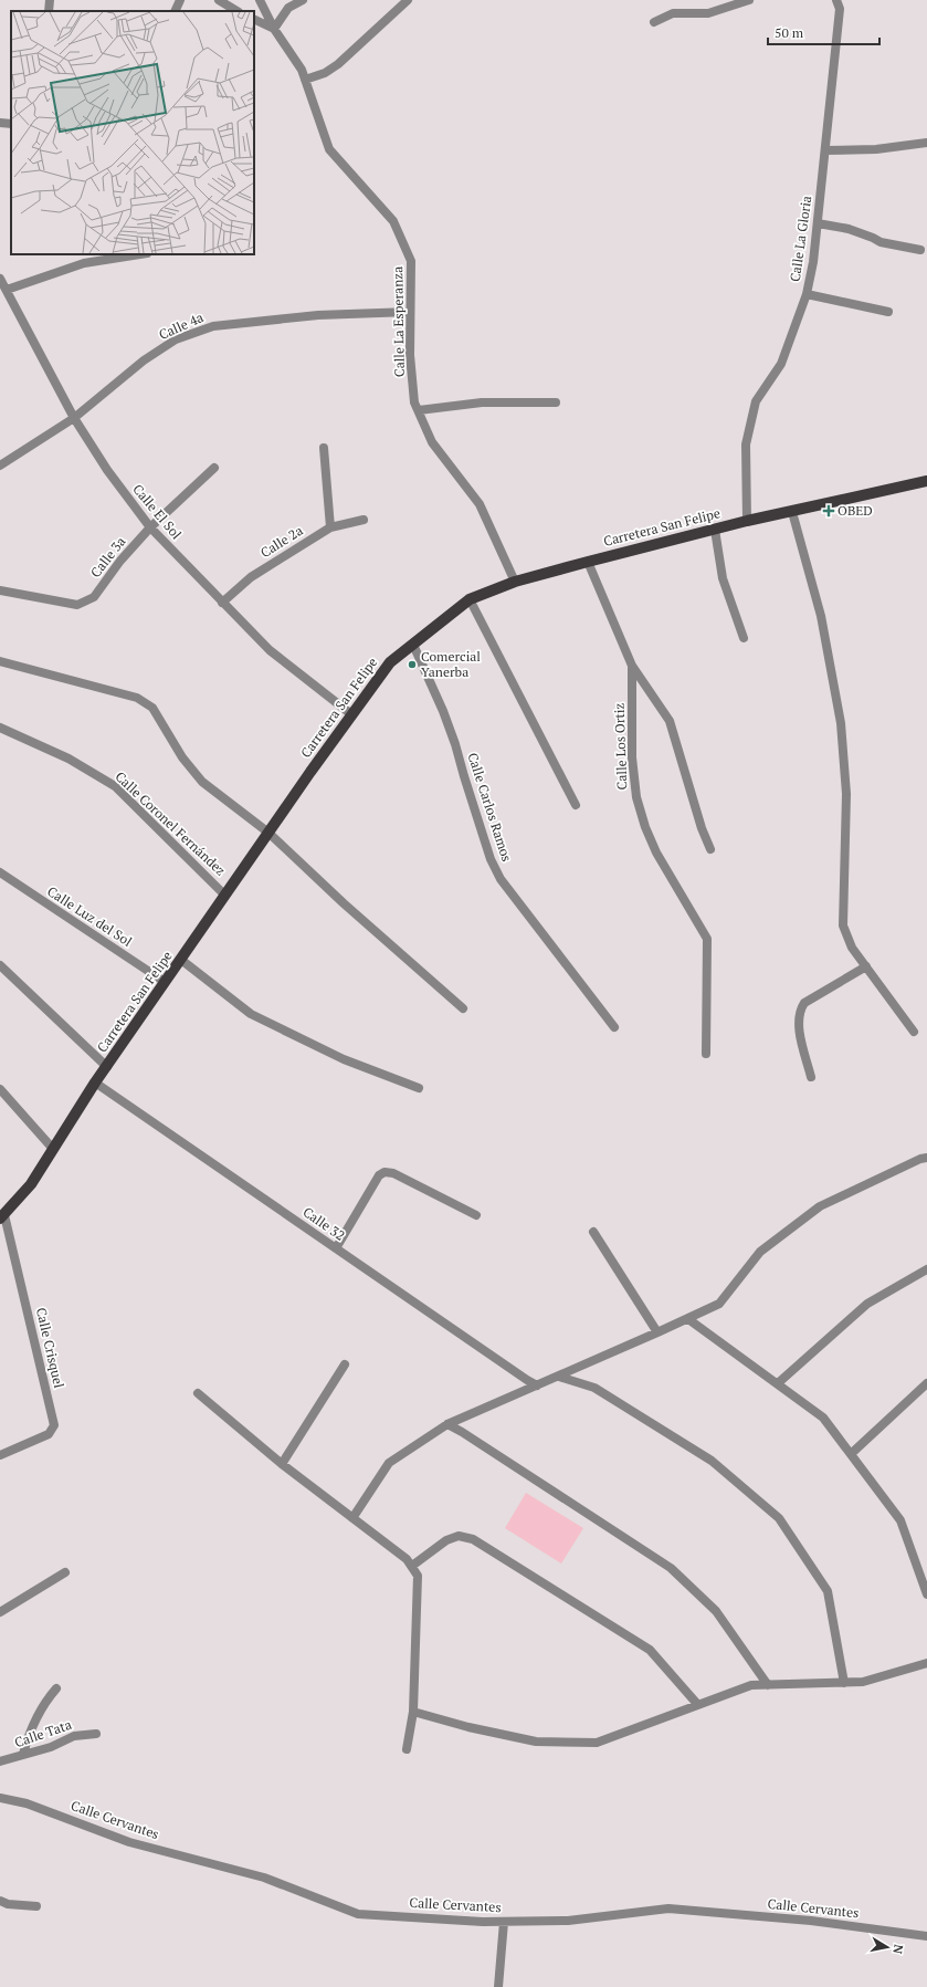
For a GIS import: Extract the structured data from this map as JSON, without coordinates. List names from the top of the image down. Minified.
{"streets":{"main road":["Carretera San Felipe"],"street":["Calle La Gloria","Calle La Esperanza","Calle 4a","Calle El Sol","Calle 2a","Calle 3a","Calle Los Ortiz","Calle Carlos Ramos","Calle Coronel Fernández","Calle Luz del Sol","Calle 32","Calle Crisquel","Calle Tata","Calle Cervantes"]},"crossings":[["Calle La Gloria","Carretera San Felipe"],["Calle La Esperanza","Calle 4a"],["Calle La Esperanza","Carretera San Felipe"],["Calle 4a","Calle El Sol"],["Calle El Sol","Carretera San Felipe"],["Calle El Sol","Calle 2a"],["Calle El Sol","Calle 3a"],["Carretera San Felipe","Calle Los Ortiz"],["Carretera San Felipe","Calle Carlos Ramos"],["Carretera San Felipe","Calle Coronel Fernández"],["Carretera San Felipe","Calle Luz del Sol"],["Carretera San Felipe","Calle 32"],["Carretera San Felipe","Calle Crisquel"]],"places":{"health":["OBED"],"other":["Comercial Yanerba"]},"scale_bar":"50 m","north":"right"}
